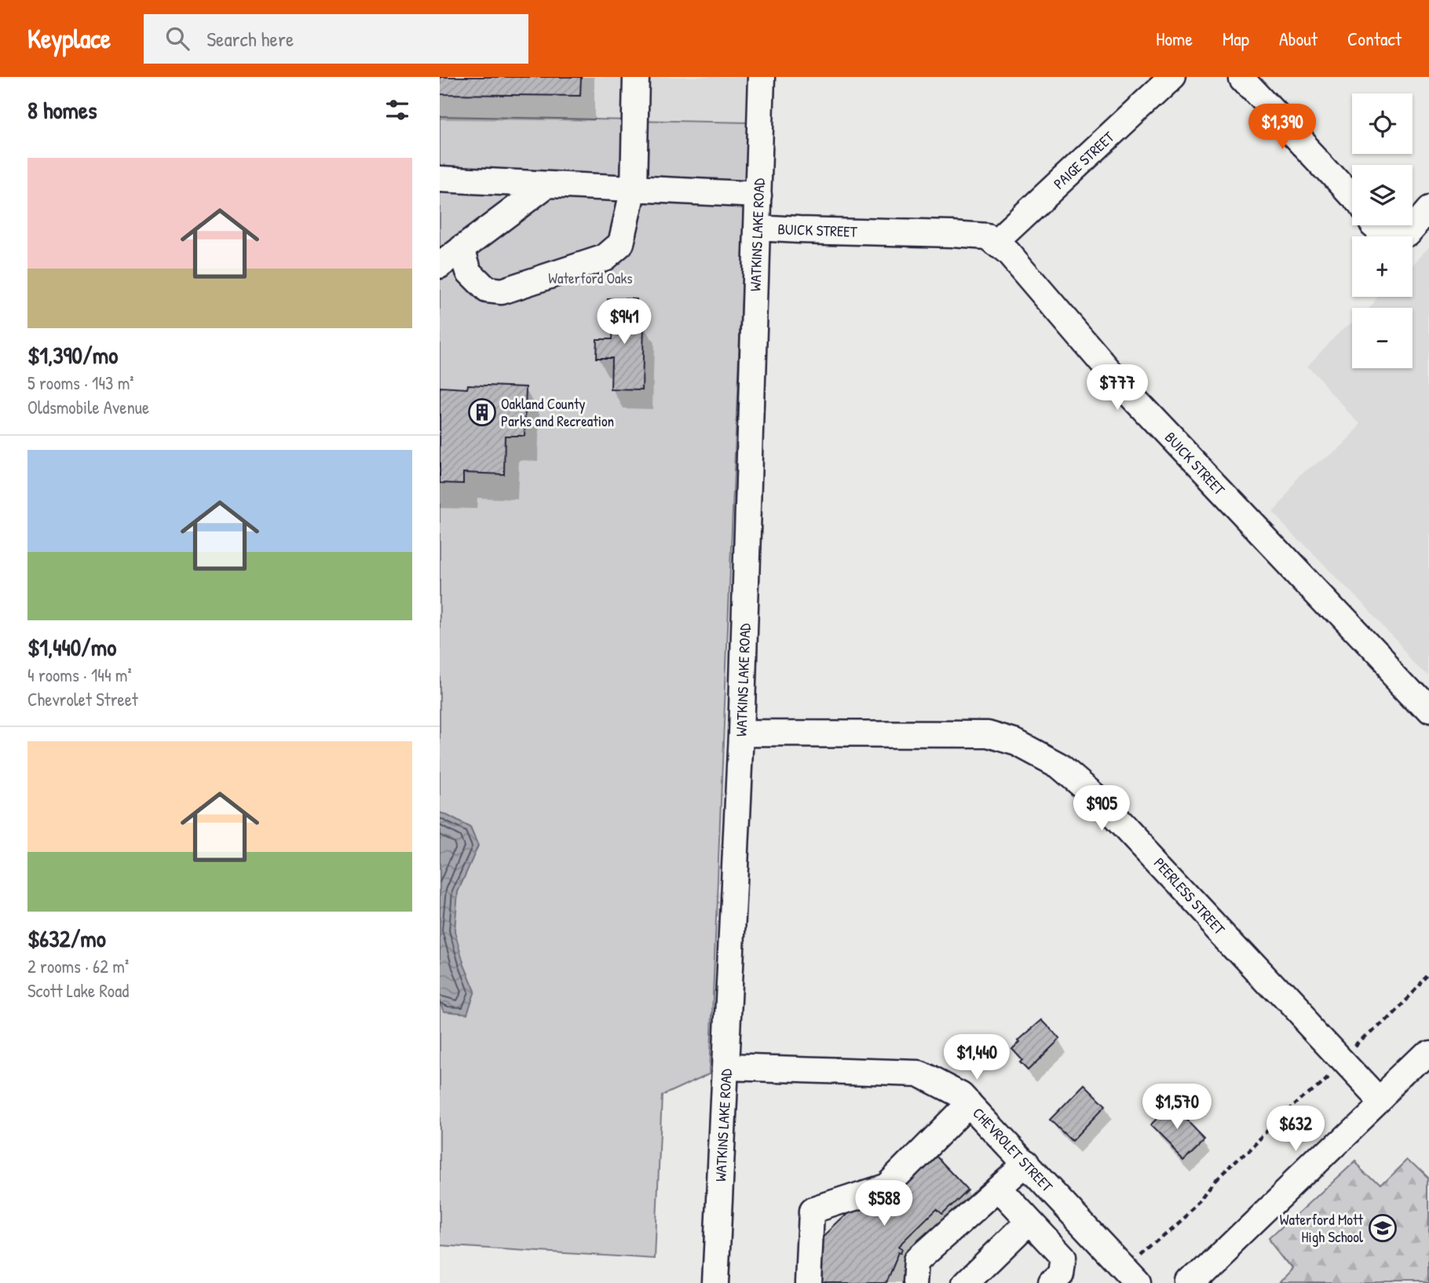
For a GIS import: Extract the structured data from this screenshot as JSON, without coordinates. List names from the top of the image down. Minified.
{"streets":{"street":["PAIGE STREET","BUICK STREET","WATKINS LAKE ROAD","PEERLESS STREET","CHEVROLET STREET"]},"crossings":[["PAIGE STREET","BUICK STREET"],["BUICK STREET","WATKINS LAKE ROAD"],["WATKINS LAKE ROAD","PEERLESS STREET"],["WATKINS LAKE ROAD","CHEVROLET STREET"]],"parks":["Waterford Oaks"],"places":{"building":["Oakland County Parks and Recreation"],"school or university":["Waterford Mott High School"]},"page":{"header":"Keyplace","search":"Search here","nav":["Home","Map","About","Contact"],"heading":"8 homes","map_buttons":["+","−"],"price":["$1,390","$941","$777","$905","$1,440","$1,570","$632","$588"],"list":[{"name":"$1,390/mo","note":"5 rooms · 143 m² · Oldsmobile Avenue"},{"name":"$1,440/mo","note":"4 rooms · 144 m² · Chevrolet Street"},{"name":"$632/mo","note":"2 rooms · 62 m² · Scott Lake Road"}]}}
